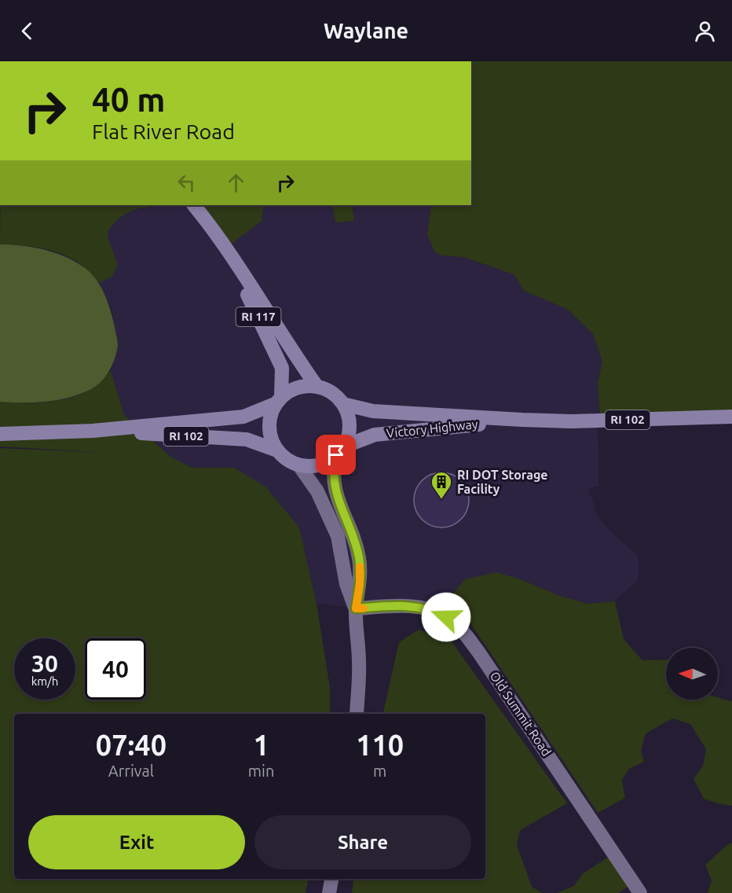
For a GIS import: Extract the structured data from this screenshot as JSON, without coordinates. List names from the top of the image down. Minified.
{"streets":{"main road":["RI 117","RI 102","Victory Highway","Old Summit Road"]},"crossings":[["RI 117","RI 102"],["RI 117","Victory Highway"],["RI 102","Victory Highway"]],"places":{"building":["RI DOT Storage Facility"]},"north":"left","page":{"header":"Waylane","turn":["40 m","Flat River Road"],"speed":"30 km/h","limit":"40","eta":["07:40","Arrival","1","min","110","m"],"buttons":["Exit","Share"]}}
